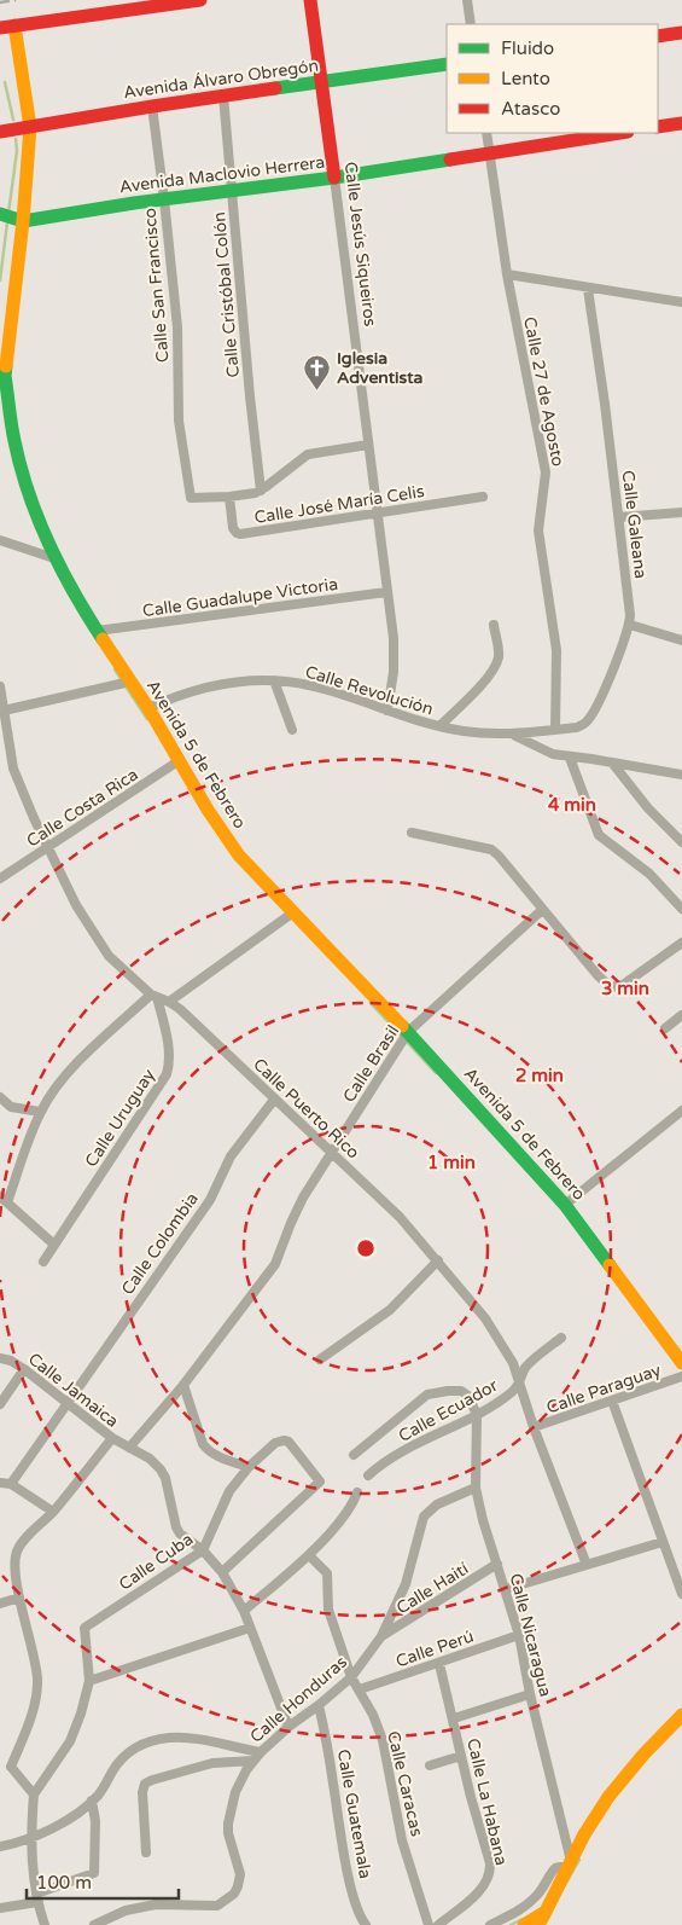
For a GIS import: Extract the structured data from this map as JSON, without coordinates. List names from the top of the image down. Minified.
{"streets":{"main road":["Avenida Álvaro Obregón","Avenida Maclovio Herrera","Calle Jesús Siqueiros","Avenida 5 de Febrero"],"street":["Calle San Francisco","Calle Cristóbal Colón","Calle 27 de Agosto","Calle José María Celis","Calle Galeana","Calle Guadalupe Victoria","Calle Revolución","Calle Costa Rica","Calle Brasil","Calle Puerto Rico","Calle Uruguay","Calle Colombia","Calle Paraguay","Calle Jamaica","Calle Ecuador","Calle Cuba","Calle Haití","Calle Nicaragua","Calle Perú","Calle Honduras","Calle Caracas","Calle La Habana","Calle Guatemala"]},"crossings":[["Avenida Álvaro Obregón","Calle Jesús Siqueiros"],["Avenida Álvaro Obregón","Calle San Francisco"],["Avenida Álvaro Obregón","Calle Cristóbal Colón"],["Avenida Álvaro Obregón","Avenida 5 de Febrero"],["Avenida Maclovio Herrera","Calle Jesús Siqueiros"],["Avenida Maclovio Herrera","Calle San Francisco"],["Avenida Maclovio Herrera","Calle Cristóbal Colón"],["Avenida Maclovio Herrera","Calle 27 de Agosto"],["Avenida Maclovio Herrera","Avenida 5 de Febrero"],["Calle Jesús Siqueiros","Calle José María Celis"],["Calle Jesús Siqueiros","Calle Guadalupe Victoria"],["Calle Jesús Siqueiros","Calle Revolución"],["Calle San Francisco","Calle José María Celis"],["Calle 27 de Agosto","Calle Galeana"],["Calle 27 de Agosto","Calle Revolución"],["Calle Galeana","Calle Revolución"],["Calle Guadalupe Victoria","Avenida 5 de Febrero"],["Calle Revolución","Avenida 5 de Febrero"],["Avenida 5 de Febrero","Calle Costa Rica"],["Avenida 5 de Febrero","Calle Brasil"],["Calle Costa Rica","Calle Puerto Rico"],["Calle Brasil","Calle Puerto Rico"],["Calle Brasil","Calle Jamaica"],["Calle Puerto Rico","Calle Uruguay"],["Calle Puerto Rico","Calle Colombia"],["Calle Puerto Rico","Calle Paraguay"],["Calle Puerto Rico","Calle Ecuador"],["Calle Colombia","Calle Jamaica"],["Calle Ecuador","Calle Nicaragua"],["Calle Haití","Calle Nicaragua"],["Calle Haití","Calle Honduras"],["Calle Nicaragua","Calle Perú"],["Calle Nicaragua","Calle Honduras"],["Calle Perú","Calle Caracas"],["Calle Perú","Calle La Habana"],["Calle Honduras","Calle Caracas"],["Calle Honduras","Calle Guatemala"]],"places":{"church":["Iglesia Adventista"]},"legend":["Fluido","Lento","Atasco"],"scale_bar":"100 m","rings":["4 min","3 min","2 min","1 min"]}
